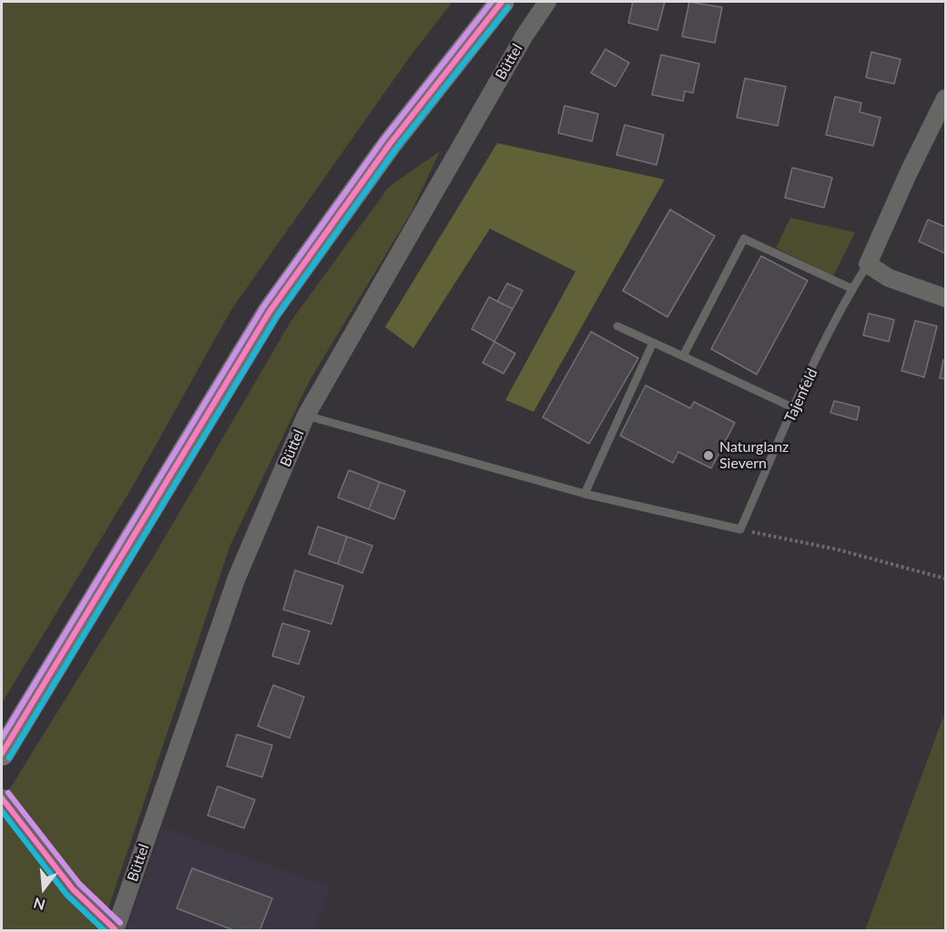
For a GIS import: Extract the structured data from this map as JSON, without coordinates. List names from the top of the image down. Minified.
{"streets":{"street":["Büttel","Tajenfeld"]},"places":["Naturglanz Sievern"],"north":"bottom"}
